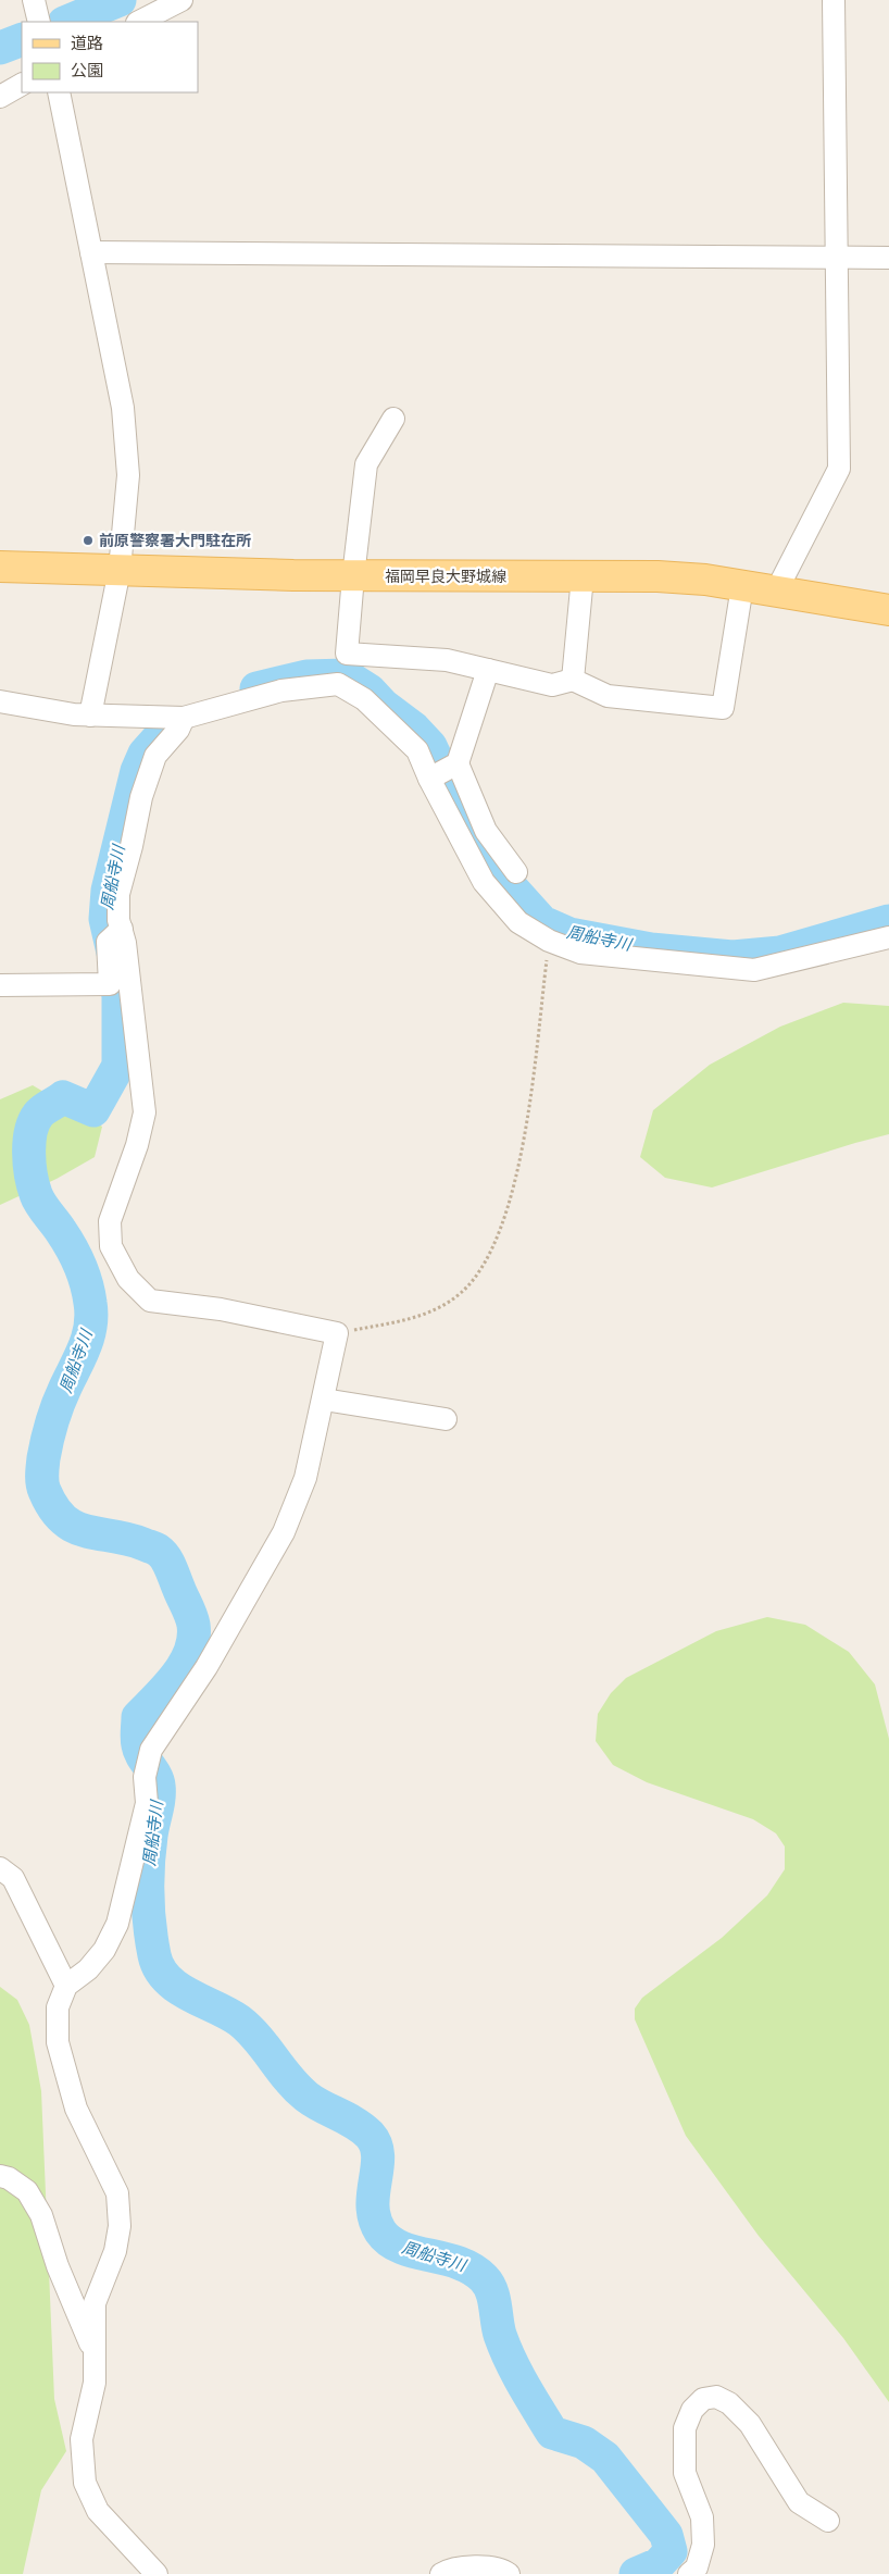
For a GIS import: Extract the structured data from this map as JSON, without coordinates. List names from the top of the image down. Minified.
{"streets":{"main road":["福岡早良大野城線"]},"water":["周船寺川"],"places":["前原警察署大門駐在所"],"legend":["道路","公園"]}
